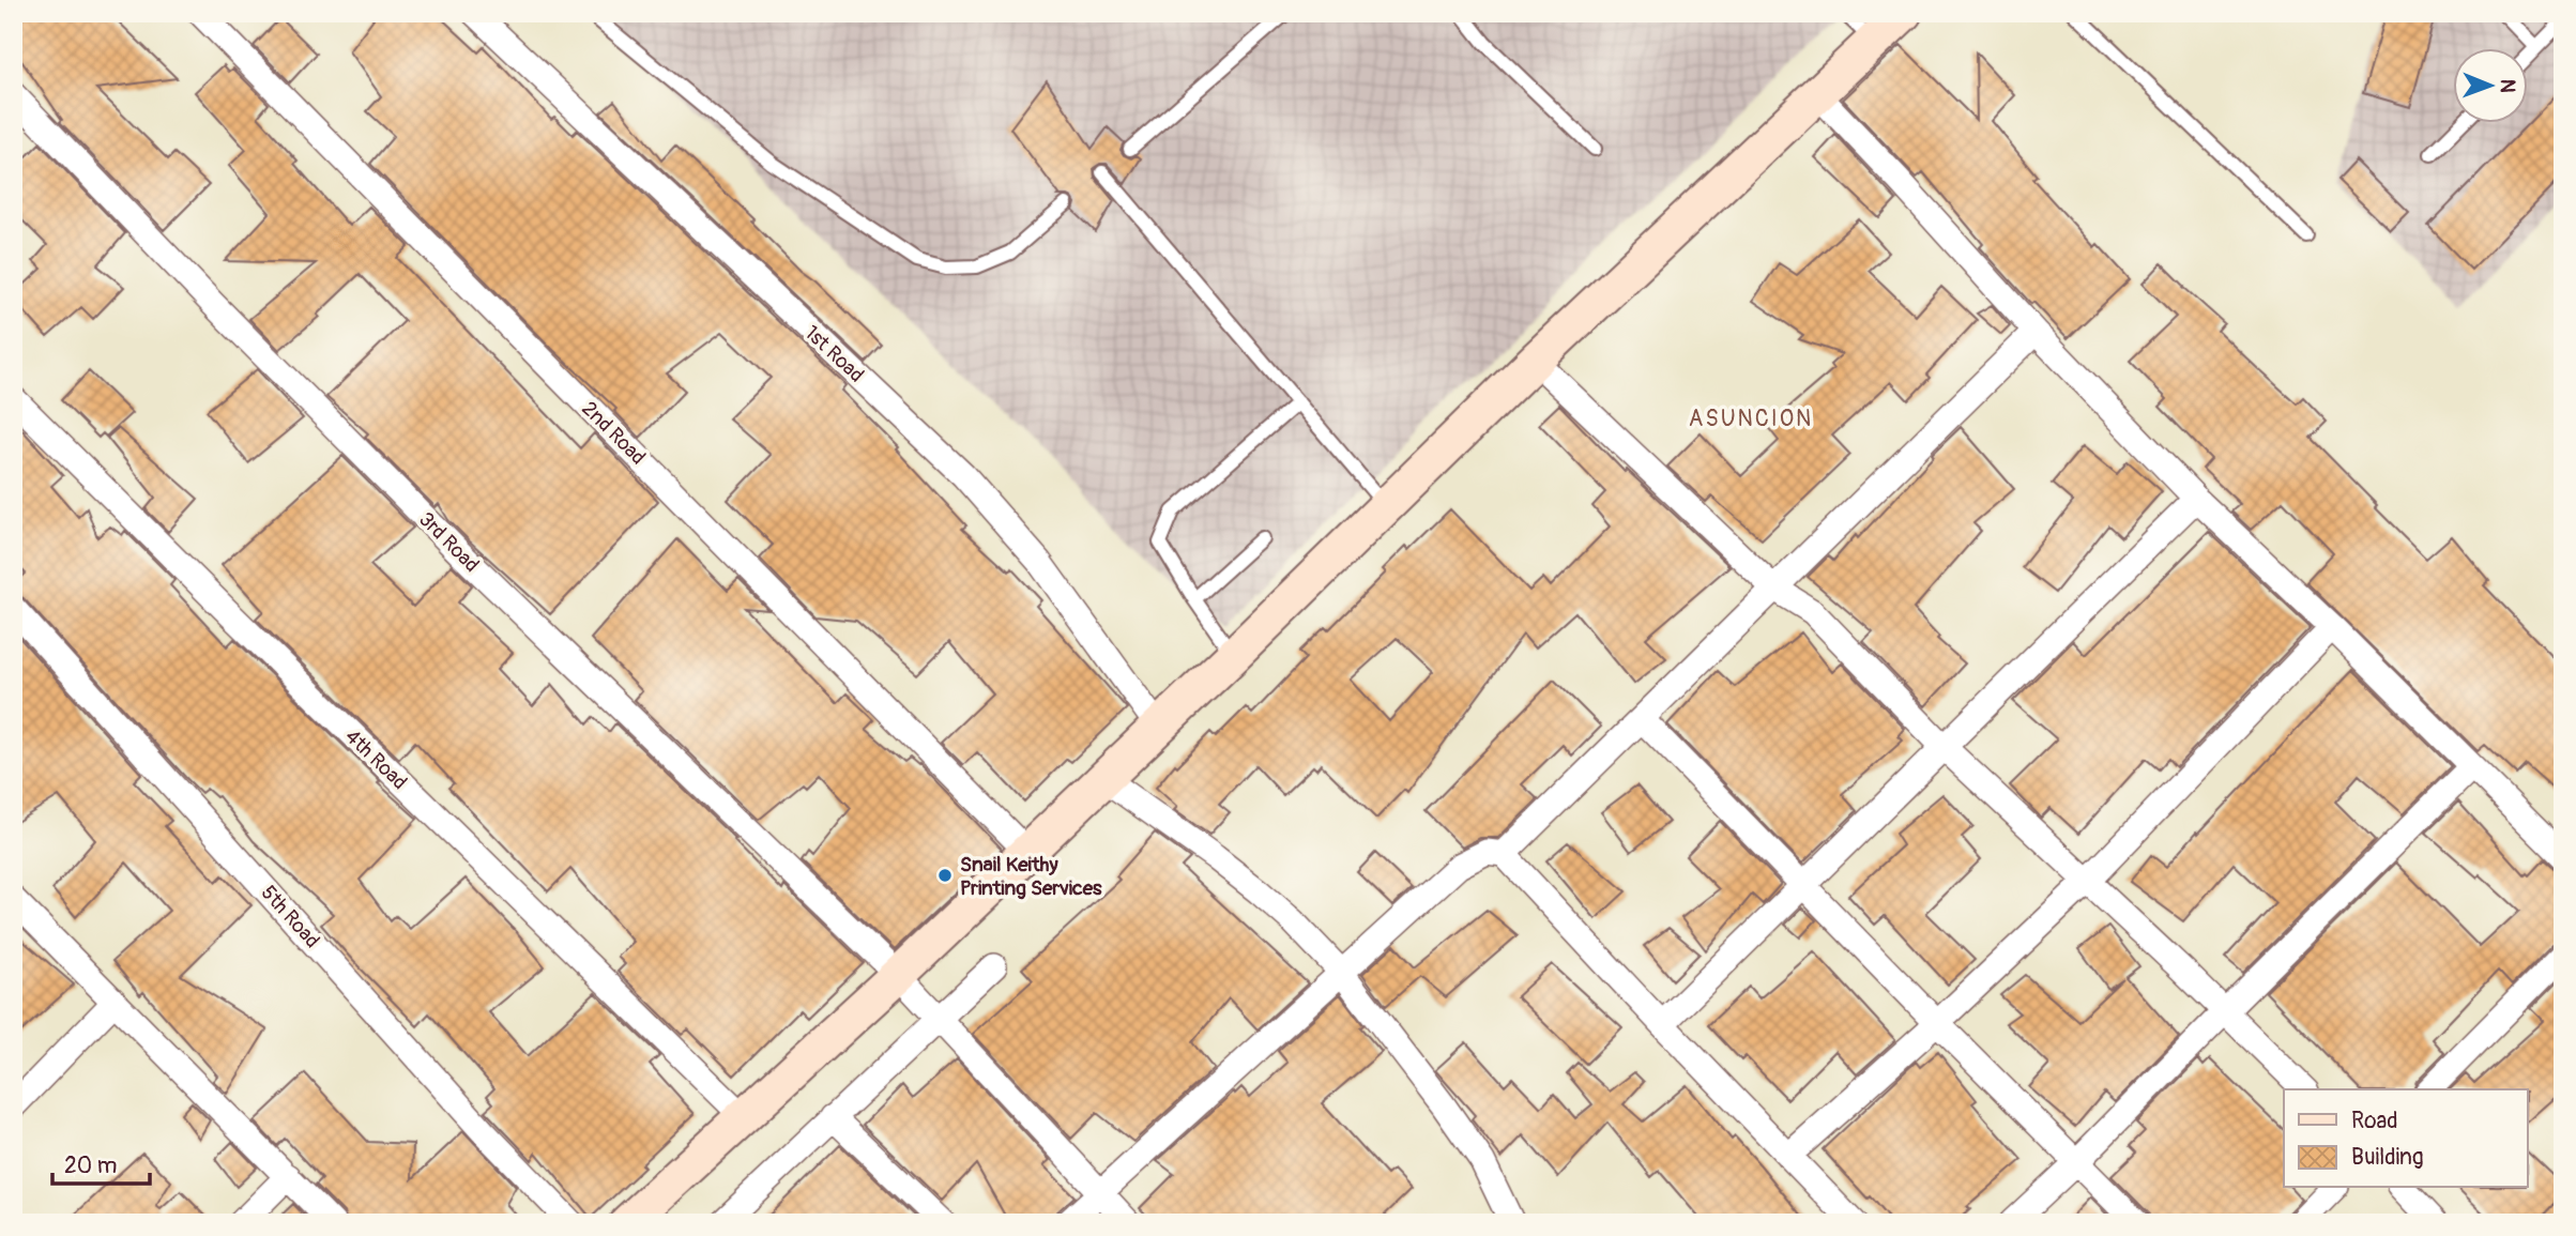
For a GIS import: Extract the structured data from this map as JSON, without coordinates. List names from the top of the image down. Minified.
{"streets":{"street":["1st Road","2nd Road","3rd Road","4th Road","5th Road"]},"districts":["ASUNCION"],"places":["Snail Keithy Printing Services"],"legend":["Road","Building"],"scale_bar":"20 m","north":"right"}
